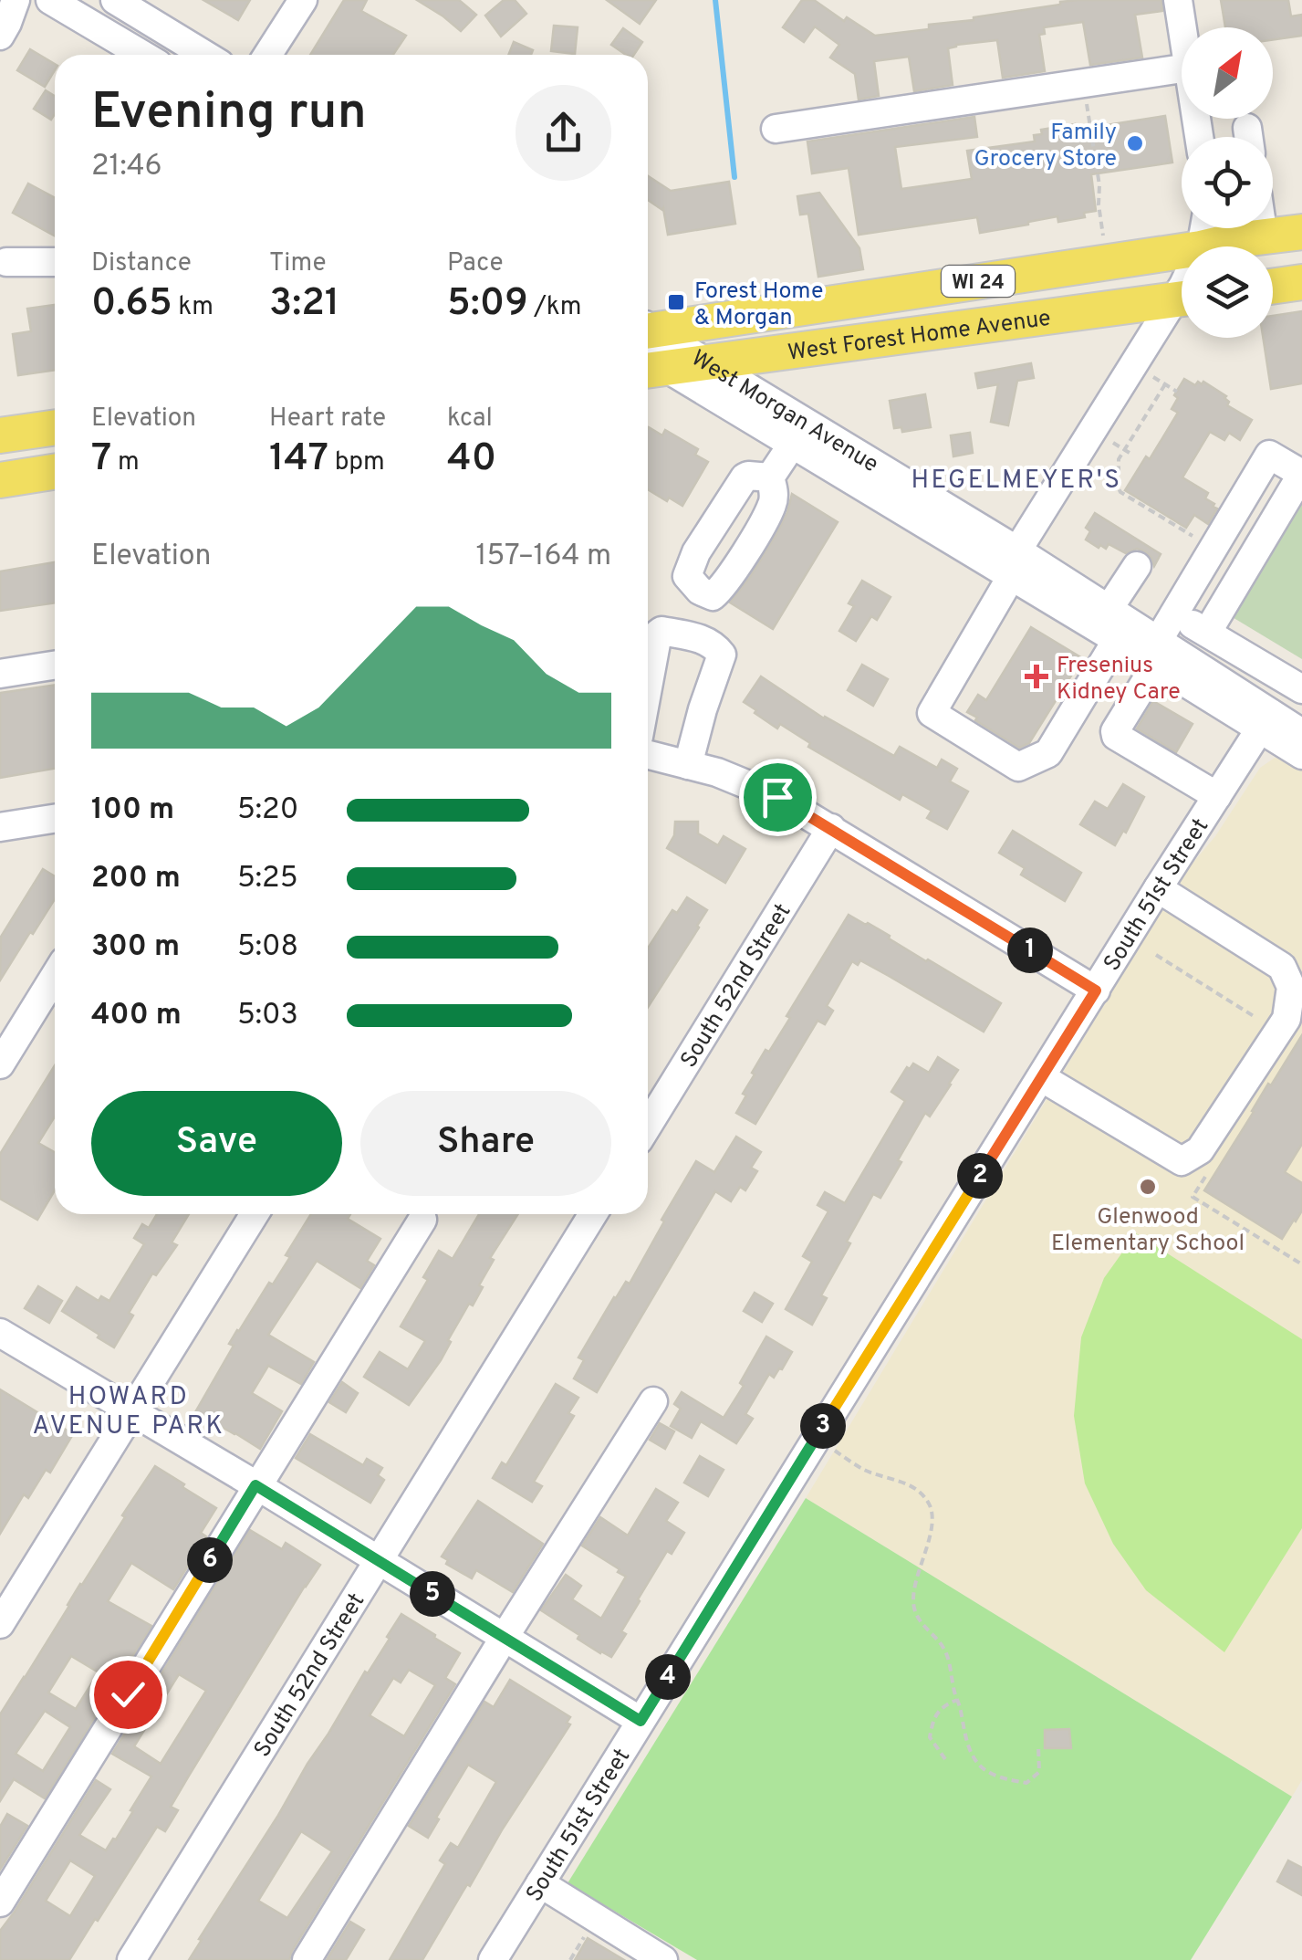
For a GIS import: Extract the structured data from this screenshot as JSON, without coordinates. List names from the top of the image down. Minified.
{"streets":{"main road":["WI 24","West Forest Home Avenue"],"street":["West Morgan Avenue","South 51st Street","South 52nd Street"]},"crossings":[["West Forest Home Avenue","West Morgan Avenue"],["West Morgan Avenue","South 51st Street"]],"districts":["HEGELMEYER'S","HOWARD AVENUE PARK"],"places":{"other":["Family Grocery Store","Glenwood Elementary School"],"transit":["Forest Home & Morgan"],"health":["Fresenius Kidney Care"]},"north":"top right","page":{"heading":["Evening run","21:46"],"stats":[["Distance","0.65 km"],["Time","3:21"],["Pace","5:09 /km"],["Elevation","7 m"],["Heart rate","147 bpm"],["kcal","40"]],"chart":["Elevation","157–164 m"],"list":[{"name":"100 m","note":"5:20"},{"name":"200 m","note":"5:25"},{"name":"300 m","note":"5:08"},{"name":"400 m","note":"5:03"}],"pins":["1","2","3","6","5","4"],"buttons":["Save","Share"]}}
